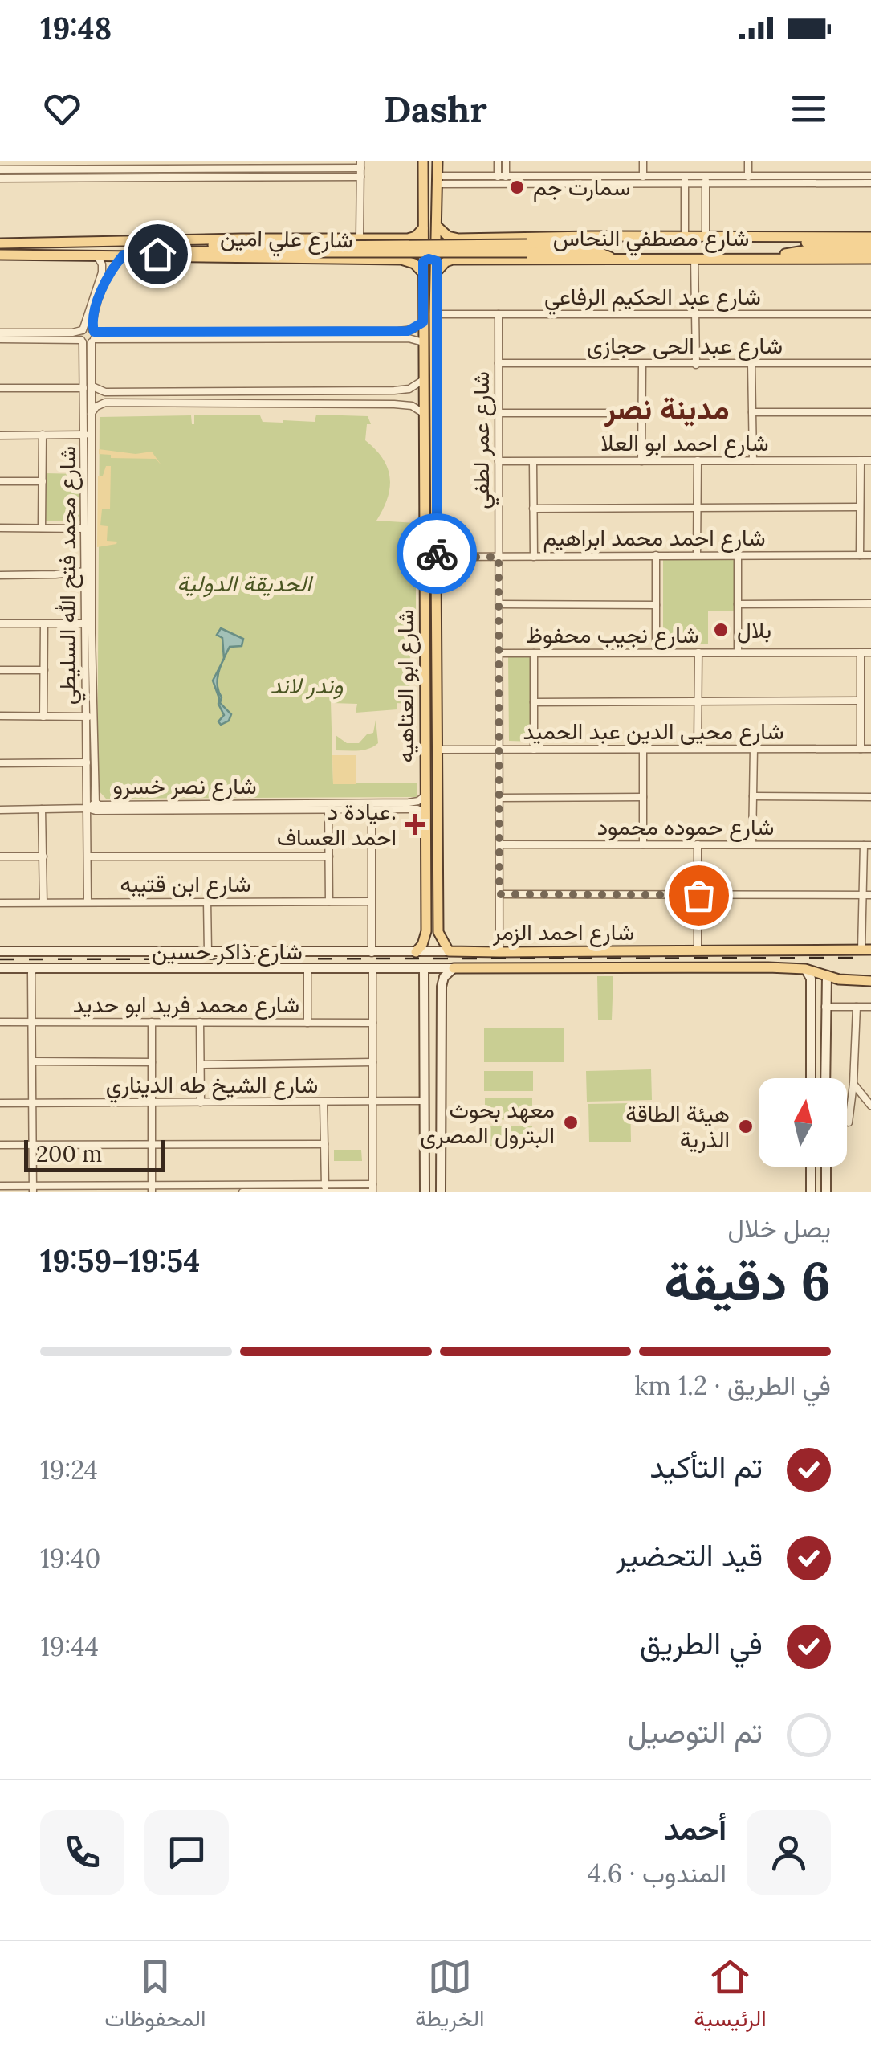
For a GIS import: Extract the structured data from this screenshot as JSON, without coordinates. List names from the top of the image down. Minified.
{"streets":{"main road":["شارع مصطفي النحاس","شارع علي امين","شارع ابو العتاهيه","شارع احمد الزمر","شارع ذاكر حسين"],"street":["شارع عبد الحكيم الرفاعي","شارع عبد الحى حجازى","شارع عمر لطفي","شارع احمد ابو العلا","شارع احمد محمد ابراهيم","شارع محمد فتح الله السليطي","شارع نجيب محفوظ","شارع محيى الدين عبد الحميد","شارع نصر خسرو","شارع حموده محمود","شارع ابن قتيبه","شارع محمد فريد ابو حديد","شارع الشيخ طه الديناري"]},"crossings":[["شارع مصطفي النحاس","شارع ابو العتاهيه"],["شارع علي امين","شارع محمد فتح الله السليطي"],["شارع علي امين","شارع ابو العتاهيه"],["شارع عبد الحكيم الرفاعي","شارع عمر لطفي"],["شارع عبد الحكيم الرفاعي","شارع ابو العتاهيه"],["شارع عبد الحى حجازى","شارع عمر لطفي"],["شارع عمر لطفي","شارع احمد ابو العلا"],["شارع عمر لطفي","شارع احمد محمد ابراهيم"],["شارع عمر لطفي","شارع نجيب محفوظ"],["شارع عمر لطفي","شارع محيى الدين عبد الحميد"],["شارع عمر لطفي","شارع حموده محمود"],["شارع عمر لطفي","شارع احمد الزمر"],["شارع احمد محمد ابراهيم","شارع ابو العتاهيه"],["شارع محمد فتح الله السليطي","شارع نصر خسرو"],["شارع محمد فتح الله السليطي","شارع ابن قتيبه"],["شارع ابو العتاهيه","شارع محيى الدين عبد الحميد"],["شارع ابو العتاهيه","شارع نصر خسرو"],["شارع ابو العتاهيه","شارع احمد الزمر"],["شارع ابو العتاهيه","شارع ذاكر حسين"],["شارع احمد الزمر","شارع ذاكر حسين"]],"districts":["مدينة نصر"],"parks":["الحديقة الدولية","وندر لاند"],"places":{"other":["سمارت جم","بلال","معهد بحوث البترول المصرى","هيئة الطاقة الذرية"],"health":["عيادة د. احمد العساف"]},"scale_bar":"200 m","north":"top","page":{"status":"19:48","header":"Dashr","scale":"200 m","heading":["6 دقيقة","يصل خلال","19:54–19:59"],"panel":["أحمد","المندوب · 4.6"],"bar":"في الطريق · 1.2 km","list":[["تم التأكيد","19:24"],["قيد التحضير","19:40"],["في الطريق","19:44"],"تم التوصيل"],"tabs":["الرئيسية","الخريطة","المحفوظات"]}}
